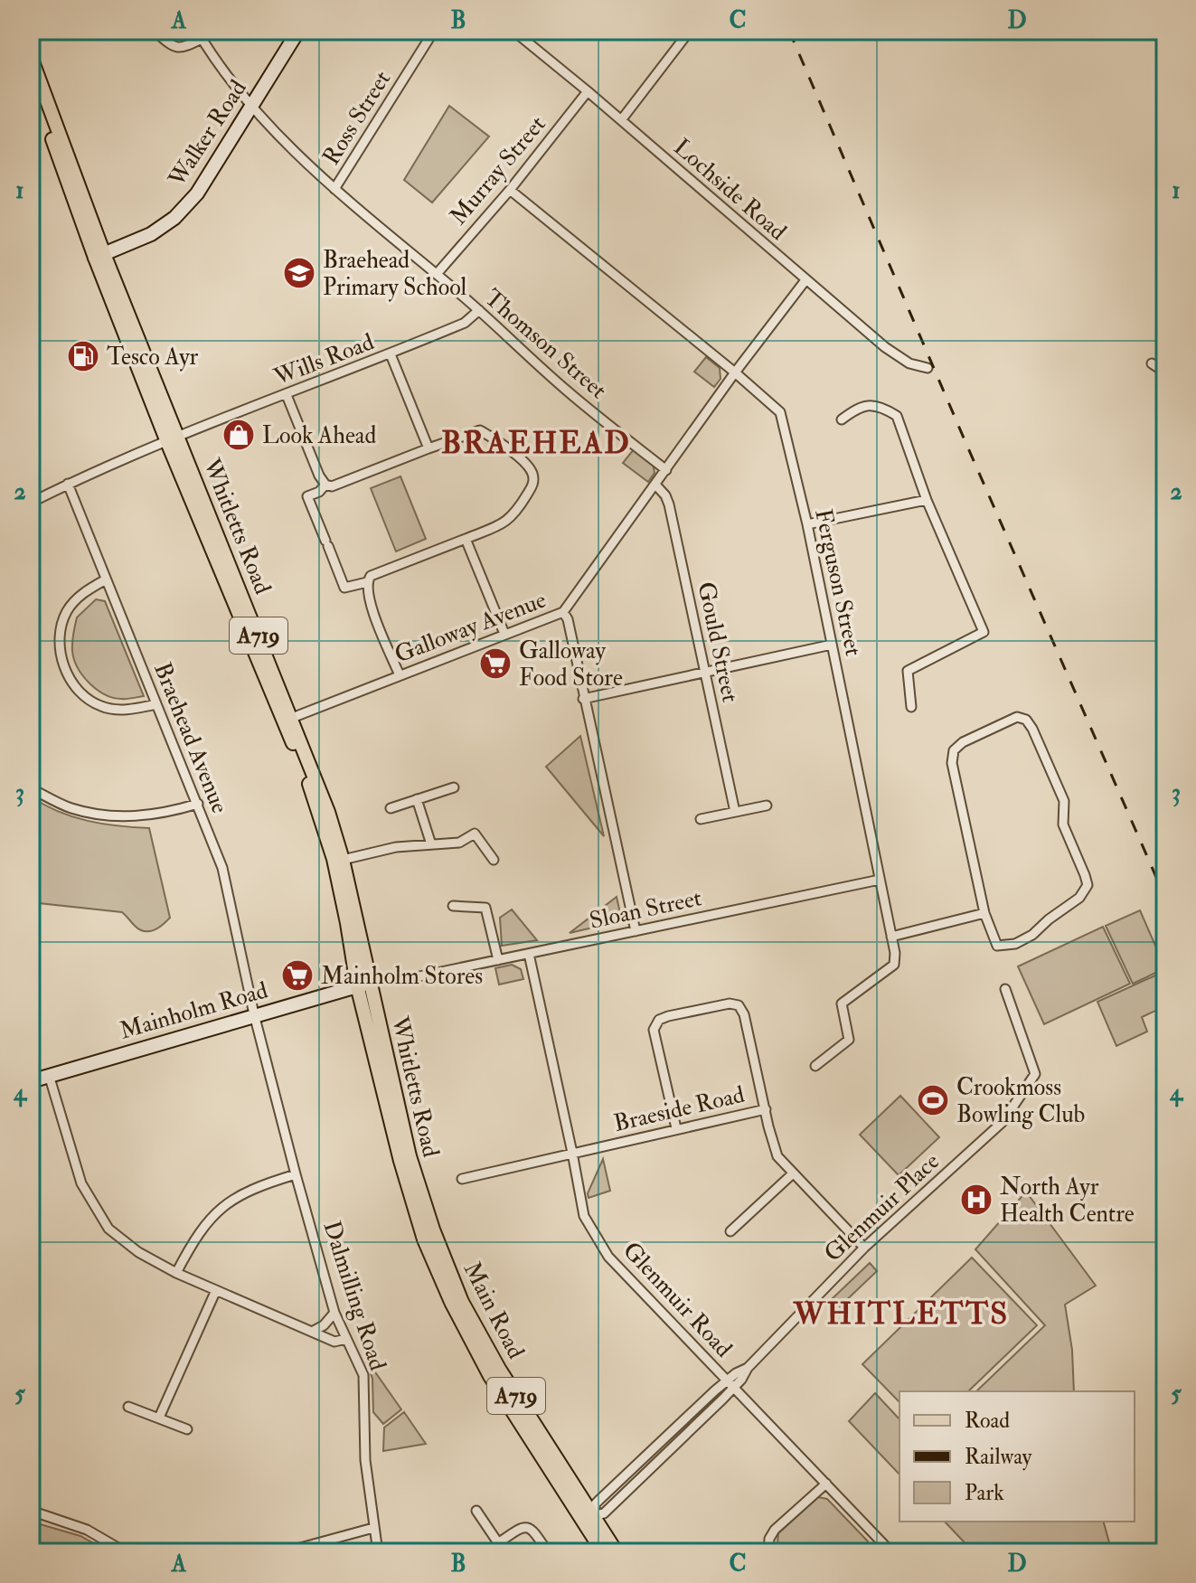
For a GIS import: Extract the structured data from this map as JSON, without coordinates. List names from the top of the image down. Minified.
{"streets":{"main road":["Whitletts Road","A719","Main Road"],"street":["Ross Street","Walker Road","Murray Street","Lochside Road","Thomson Street","Wills Road","Ferguson Street","Galloway Avenue","Gould Street","Braehead Avenue","Sloan Street","Mainholm Road","Braeside Road","Glenmuir Place","Dalmilling Road","Glenmuir Road"]},"crossings":[["Ross Street","Thomson Street"],["Walker Road","Whitletts Road"],["Murray Street","Lochside Road"],["Murray Street","Thomson Street"],["Murray Street","Ferguson Street"],["Lochside Road","Galloway Avenue"],["Thomson Street","Wills Road"],["Thomson Street","Galloway Avenue"],["Wills Road","Whitletts Road"],["Wills Road","Braehead Avenue"],["Whitletts Road","Galloway Avenue"],["Whitletts Road","Mainholm Road"],["Whitletts Road","Main Road"],["Ferguson Street","Galloway Avenue"],["Ferguson Street","Sloan Street"],["Galloway Avenue","Gould Street"],["Braehead Avenue","Mainholm Road"],["Braehead Avenue","Dalmilling Road"],["Sloan Street","Glenmuir Road"],["Mainholm Road","Dalmilling Road"],["Braeside Road","Glenmuir Place"],["Braeside Road","Glenmuir Road"],["Glenmuir Place","Glenmuir Road"],["Glenmuir Place","Main Road"]],"districts":["BRAEHEAD","WHITLETTS"],"places":{"school or university":["Braehead Primary School"],"fuel station":["Tesco Ayr"],"shop":["Look Ahead"],"supermarket":["Galloway Food Store","Mainholm Stores"],"sports":["Crookmoss Bowling Club"],"hospital":["North Ayr Health Centre"]},"legend":["Road","Railway","Park"],"grid":{"columns":["A","B","C","D"],"rows":["1","2","3","4","5"]}}
